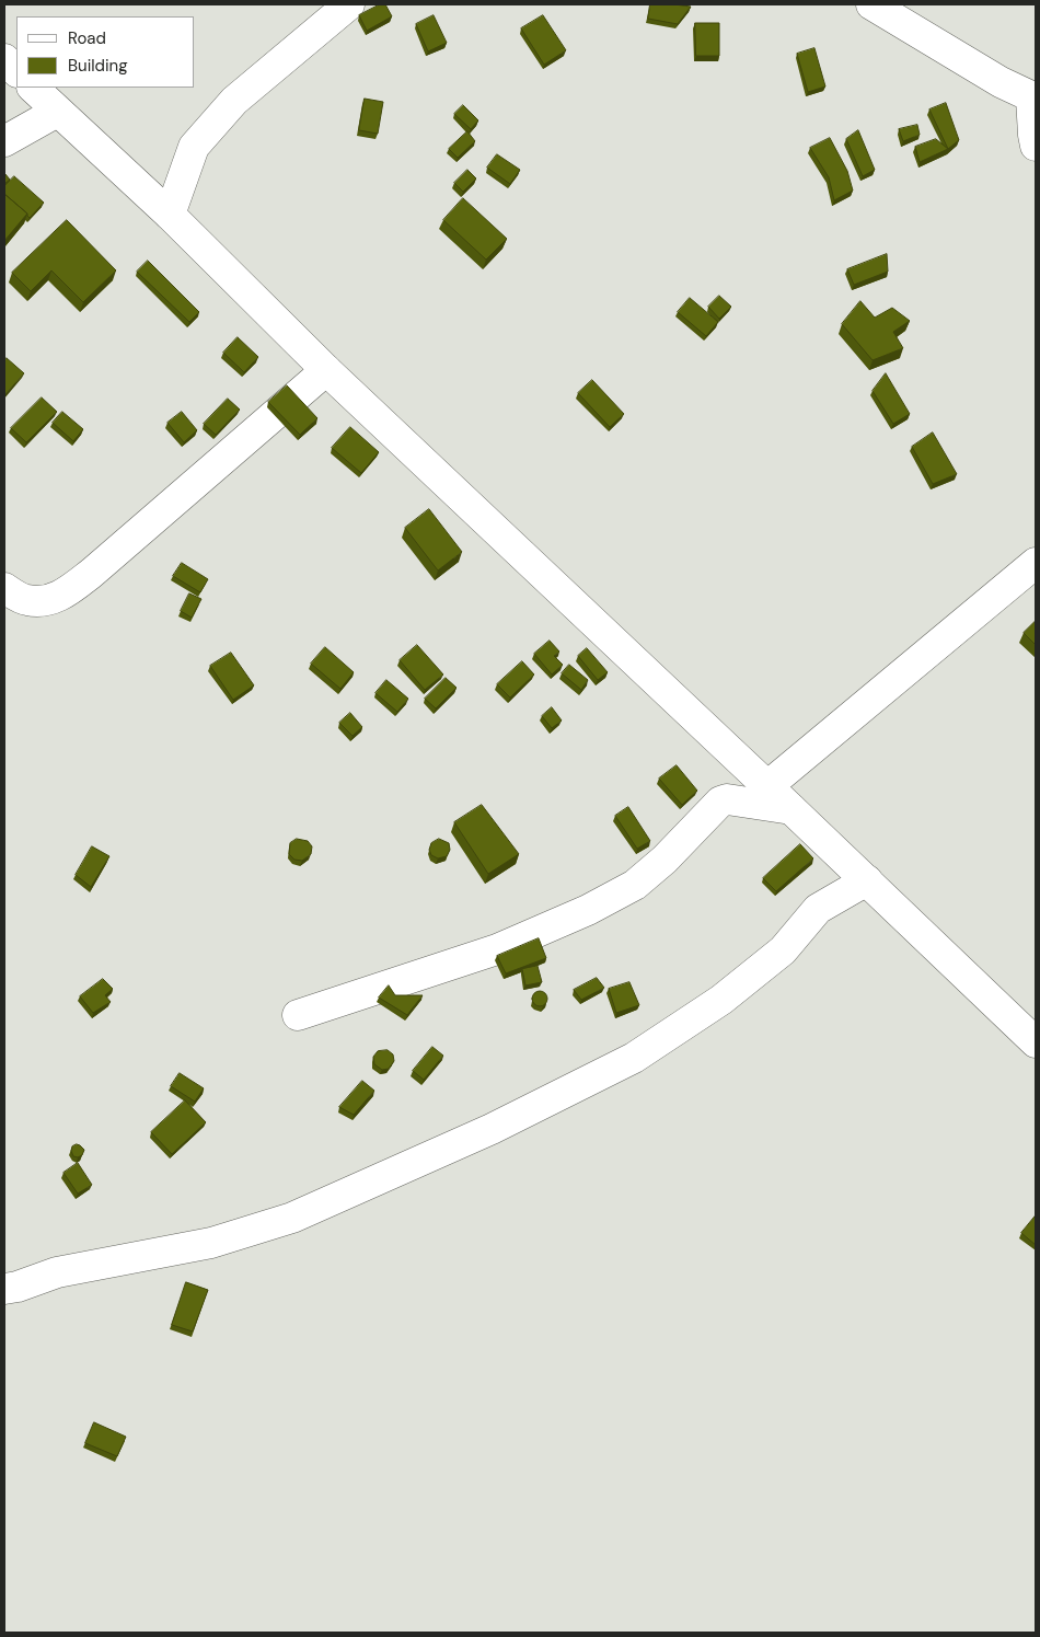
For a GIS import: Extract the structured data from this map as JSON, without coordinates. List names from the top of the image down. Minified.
{"legend":["Road","Building"]}
